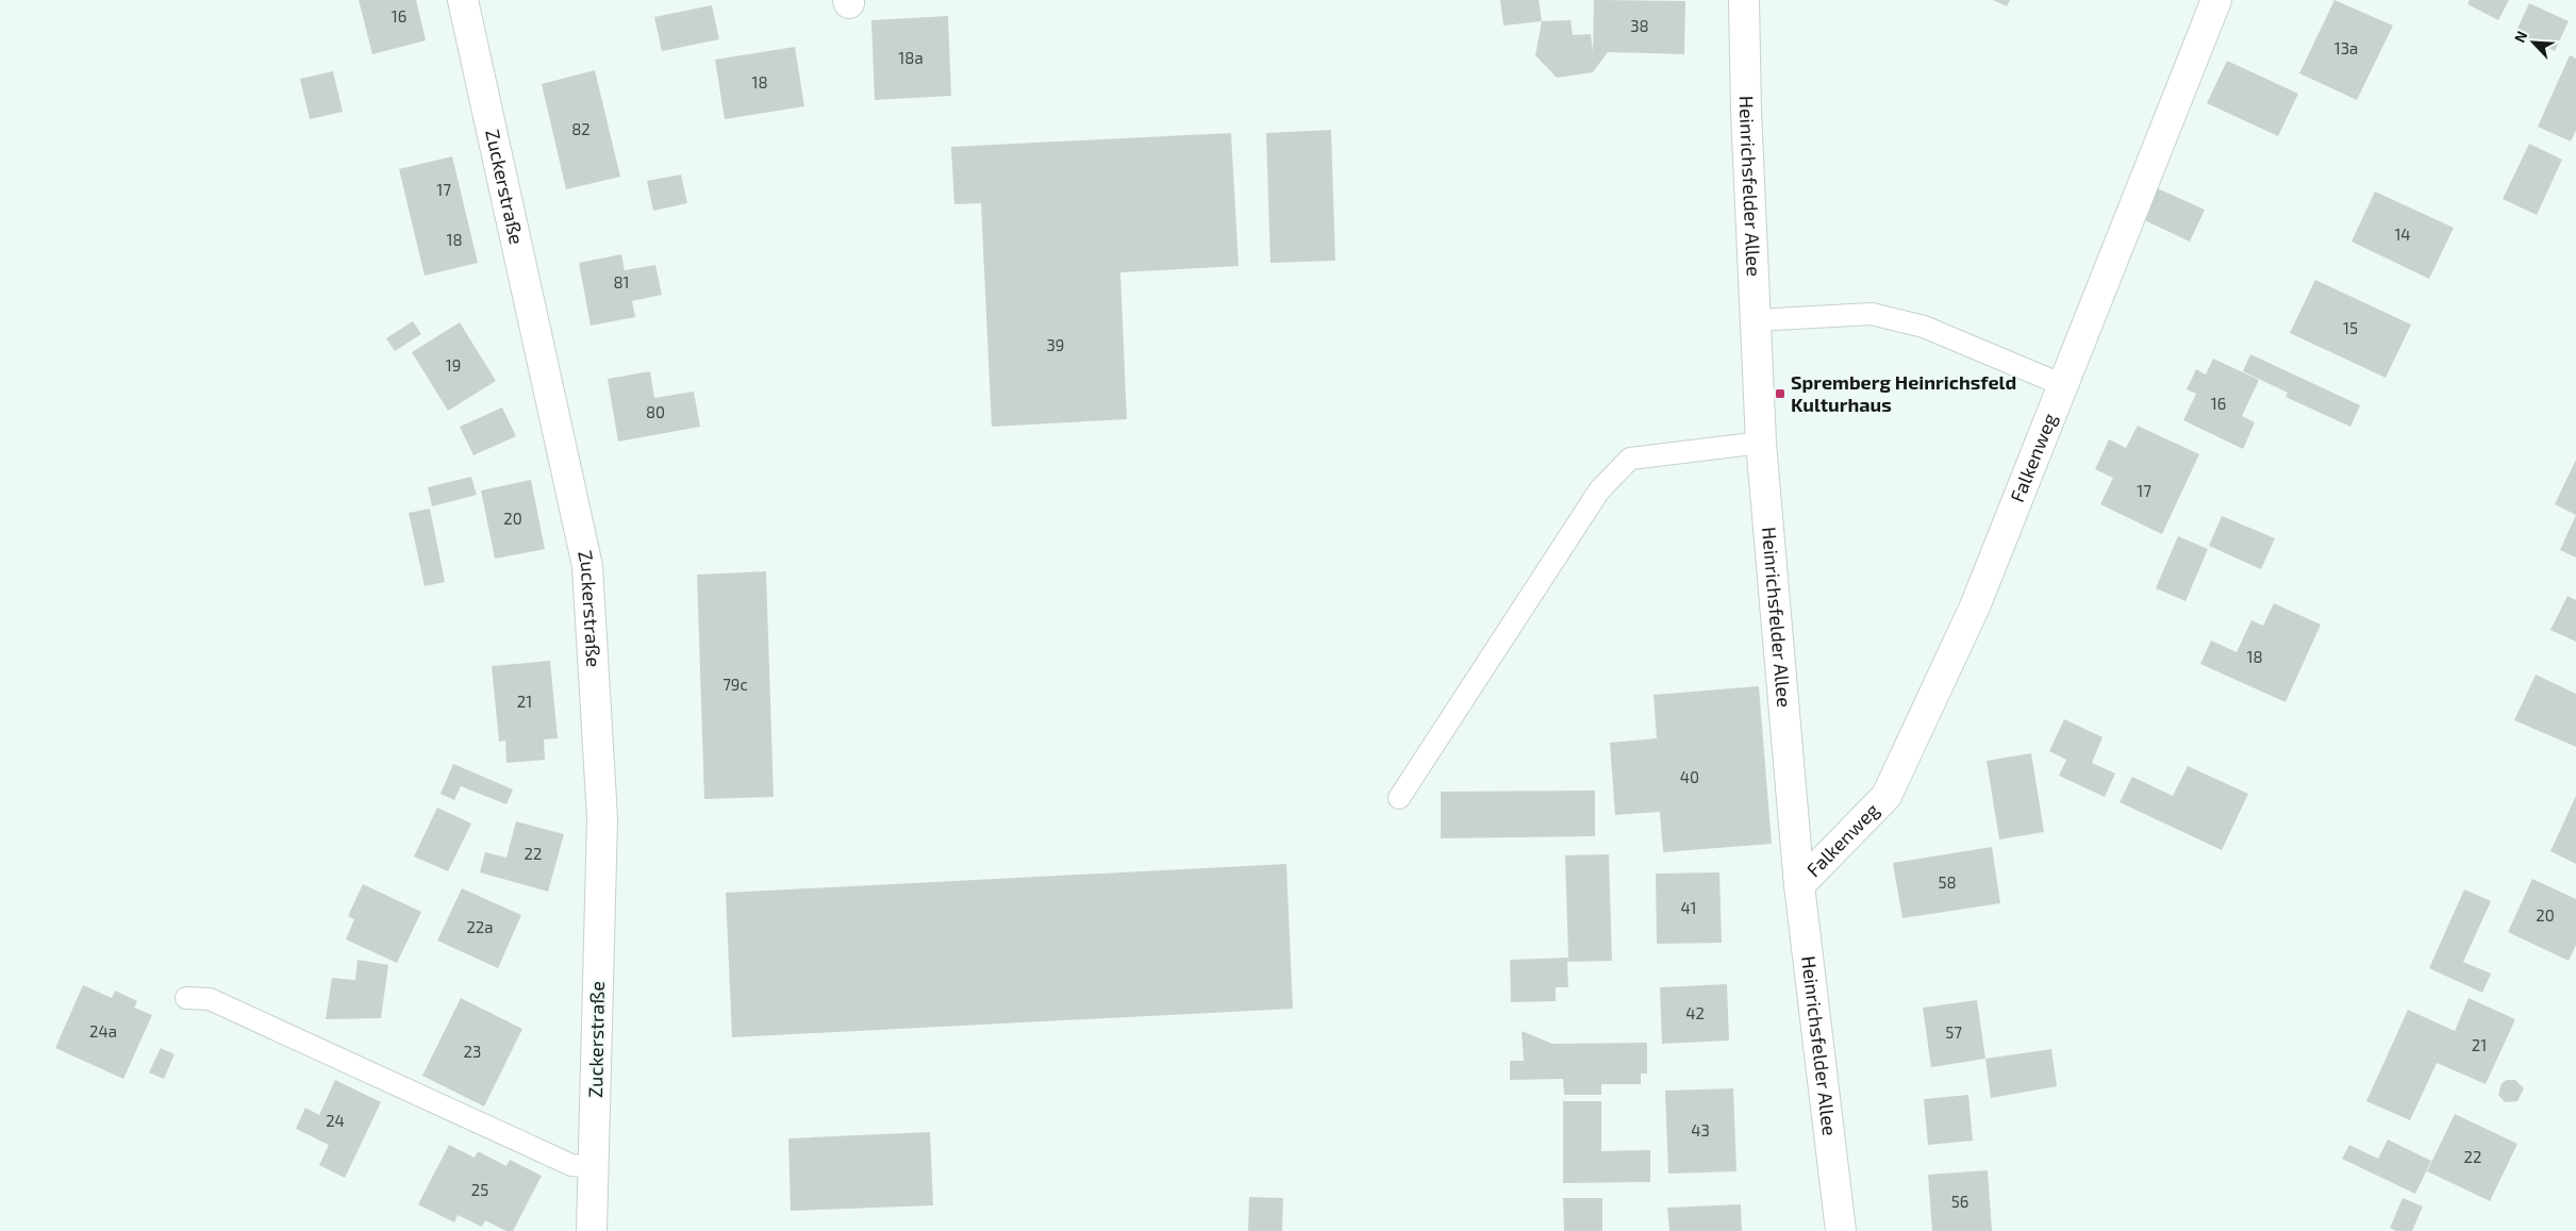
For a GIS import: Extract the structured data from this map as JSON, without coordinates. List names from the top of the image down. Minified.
{"streets":{"street":["Zuckerstraße","Heinrichsfelder Allee","Falkenweg"]},"crossings":[["Heinrichsfelder Allee","Falkenweg"]],"places":{"transit":["Spremberg Heinrichsfeld Kulturhaus"]},"house_numbers":["16","38","13a","18a","18","82","17","14","18","81","15","39","19","16","80","17","20","18","79c","21","40","22","58","41","20","22a","42","24a","57","21","23","24","43","22","25","56"],"north":"top left"}
